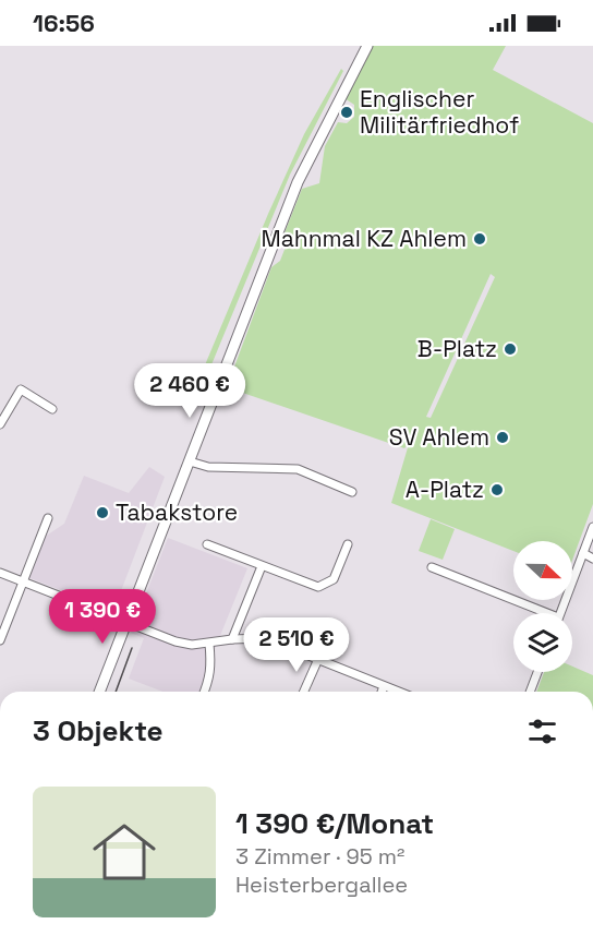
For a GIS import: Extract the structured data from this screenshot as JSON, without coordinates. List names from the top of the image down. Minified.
{"places":["Englischer Militärfriedhof","Mahnmal KZ Ahlem","B-Platz","SV Ahlem","A-Platz","Tabakstore"],"north":"right","page":{"status":"16:56","price":["2 460 €","1 390 €","2 510 €"],"heading":"3 Objekte","list":[{"name":"1 390 €/Monat","note":"3 Zimmer · 95 m² · Heisterbergallee"}]}}
